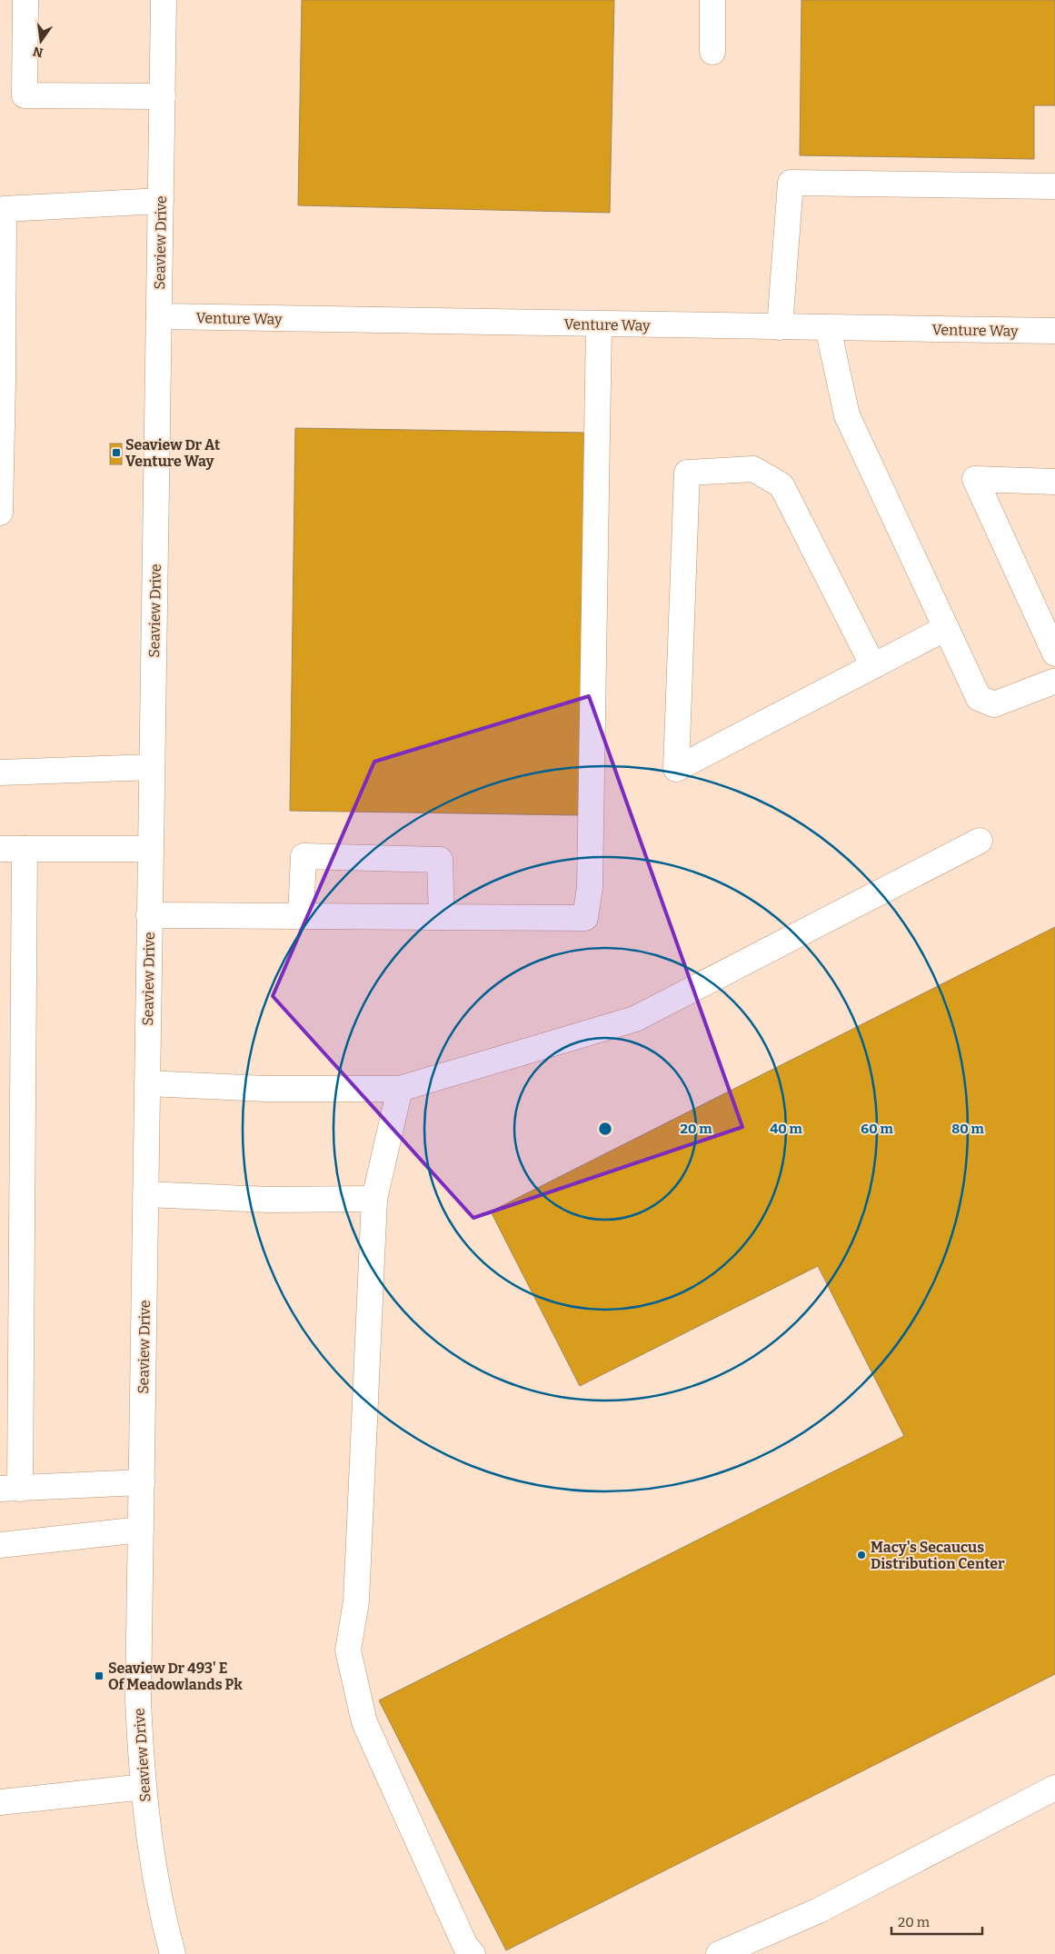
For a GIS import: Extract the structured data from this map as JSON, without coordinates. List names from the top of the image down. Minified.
{"streets":{"main road":["Seaview Drive","Venture Way"]},"crossings":[["Seaview Drive","Venture Way"]],"places":{"transit":["Seaview Dr At Venture Way","Seaview Dr 493' E Of Meadowlands Pk"],"other":["Macy's Secaucus Distribution Center"]},"scale_bar":"20 m","north":"bottom","rings":["20 m","40 m","60 m","80 m"]}
